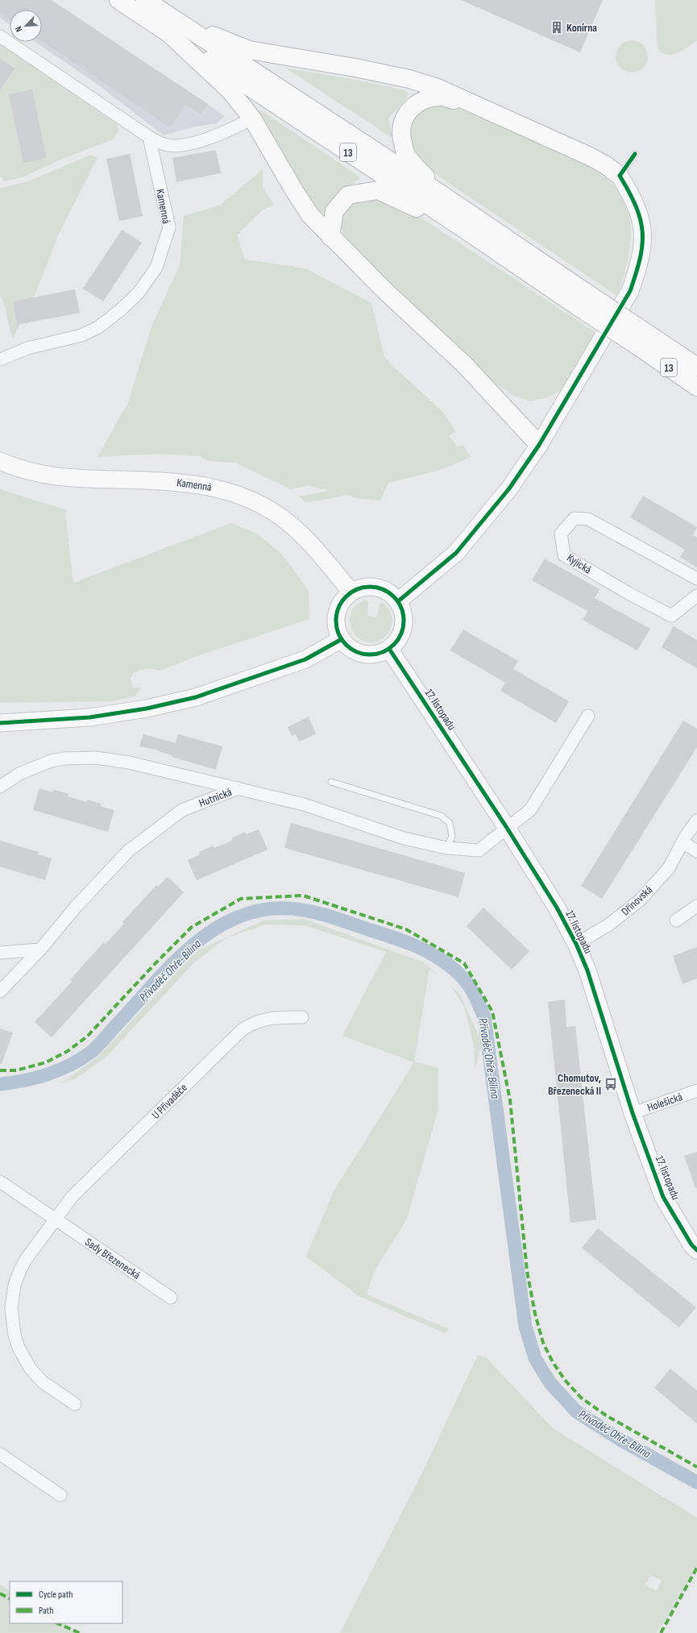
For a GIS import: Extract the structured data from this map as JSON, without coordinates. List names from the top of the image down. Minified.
{"streets":{"highway":["13"],"street":["Kamenná","Kyjická","17. listopadu","Hutnická","Dřínovská","U Přivaděče","Holešická","Sady Březenecká"]},"crossings":[["Kamenná","17. listopadu"],["17. listopadu","Dřínovská"],["17. listopadu","Holešická"],["U Přivaděče","Sady Březenecká"]],"water":["Přivaděč Ohře-Bílina"],"places":{"building":["Konírna"],"bus stop":["Chomutov, Březenecká II"]},"legend":["Cycle path","Path"],"north":"bottom left"}
